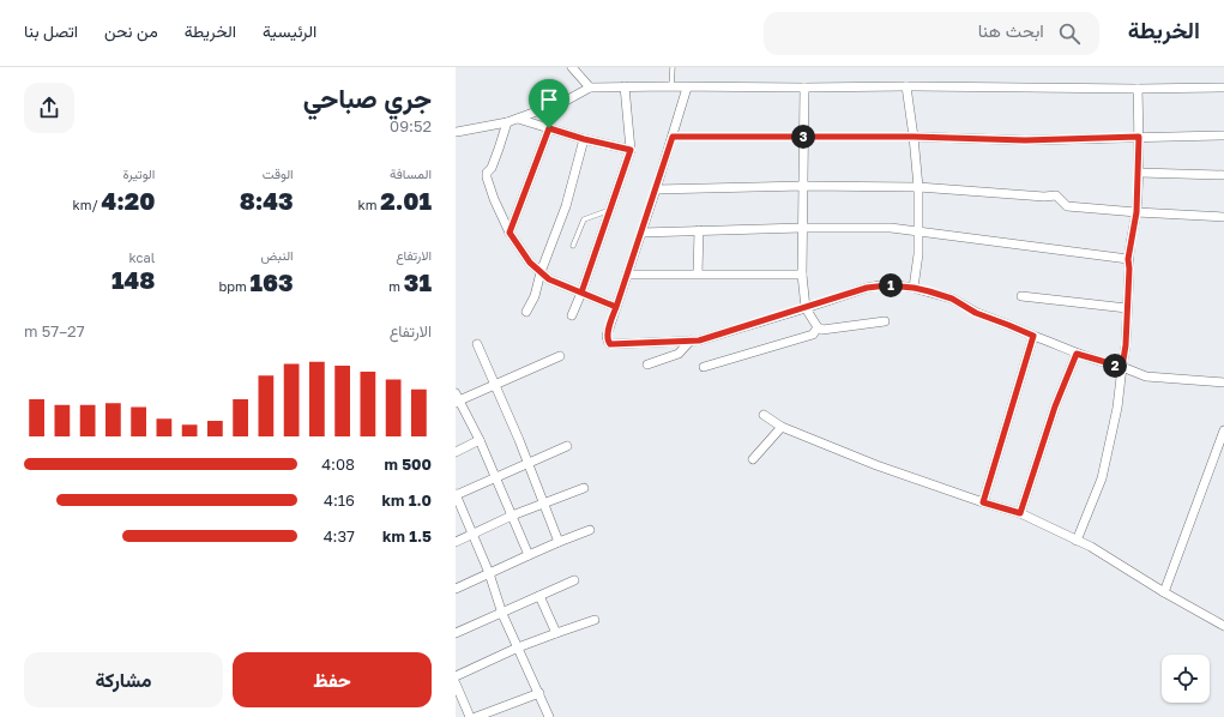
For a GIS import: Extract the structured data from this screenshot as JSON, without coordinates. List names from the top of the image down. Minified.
{"page":{"header":"الخريطة","search":"ابحث هنا","nav":["الرئيسية","الخريطة","من نحن","اتصل بنا"],"heading":["جري صباحي","09:52"],"pins":["3","1","2"],"stats":[["المسافة","2.01 km"],["الوقت","8:43"],["الوتيرة","4:20 /km"],["الارتفاع","31 m"],["النبض","163 bpm"],["kcal","148"]],"chart":["الارتفاع","27–57 m"],"list":[{"name":"500 m","note":"4:08"},{"name":"1.0 km","note":"4:16"},{"name":"1.5 km","note":"4:37"}],"buttons":["حفظ","مشاركة"]}}
